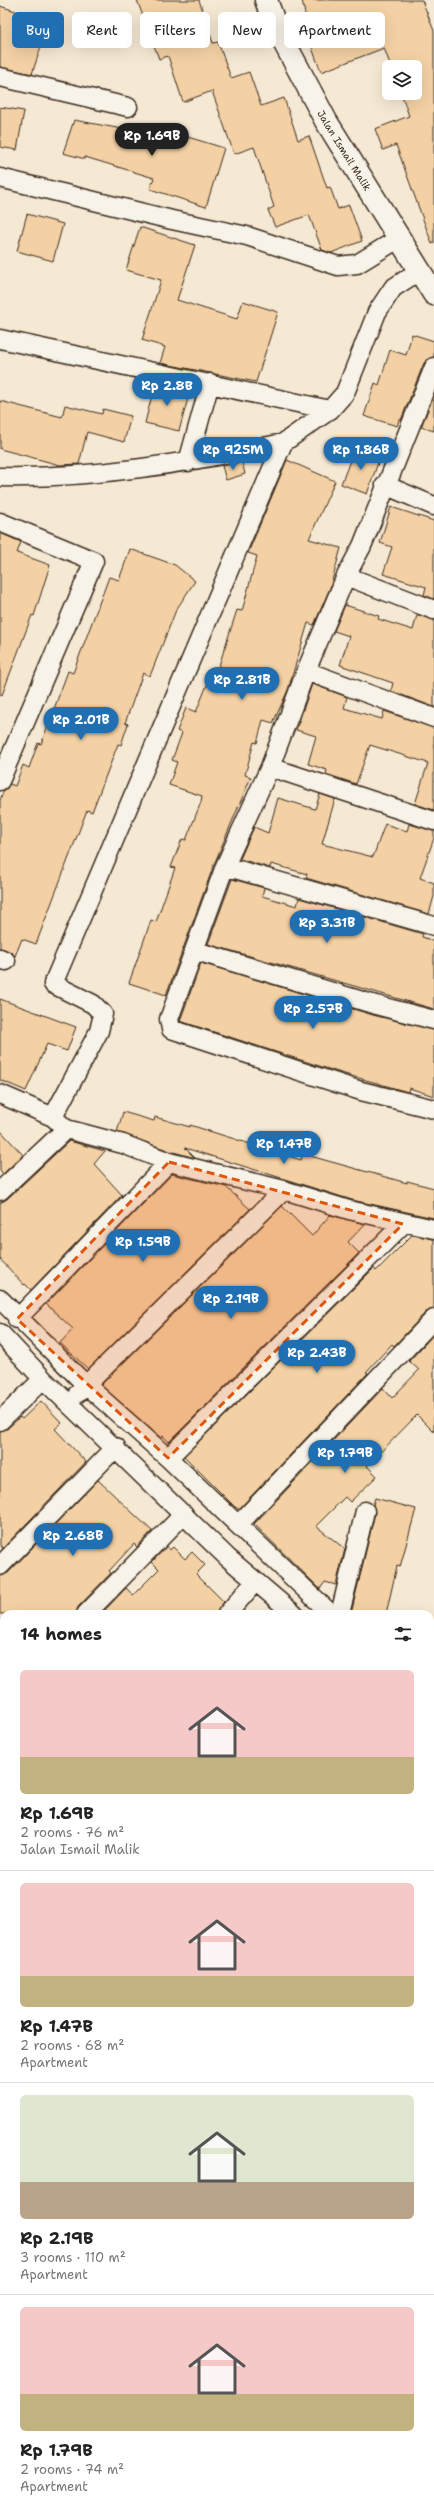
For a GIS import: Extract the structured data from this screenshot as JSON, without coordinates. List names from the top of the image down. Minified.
{"streets":{"main road":["Jalan Ismail Malik"]},"page":{"chip":["Buy","Rent","Filters","New","Apartment"],"price":["Rp 1.69B","Rp 2.8B","Rp 925M","Rp 1.86B","Rp 2.81B","Rp 2.01B","Rp 3.31B","Rp 2.57B","Rp 1.47B","Rp 1.59B","Rp 2.19B","Rp 2.43B","Rp 1.79B","Rp 2.68B"],"heading":"14 homes","list":[{"name":"Rp 1.69B","note":"2 rooms · 76 m² · Jalan Ismail Malik"},{"name":"Rp 1.47B","note":"2 rooms · 68 m² · Apartment"},{"name":"Rp 2.19B","note":"3 rooms · 110 m² · Apartment"},{"name":"Rp 1.79B","note":"2 rooms · 74 m² · Apartment"}]}}
